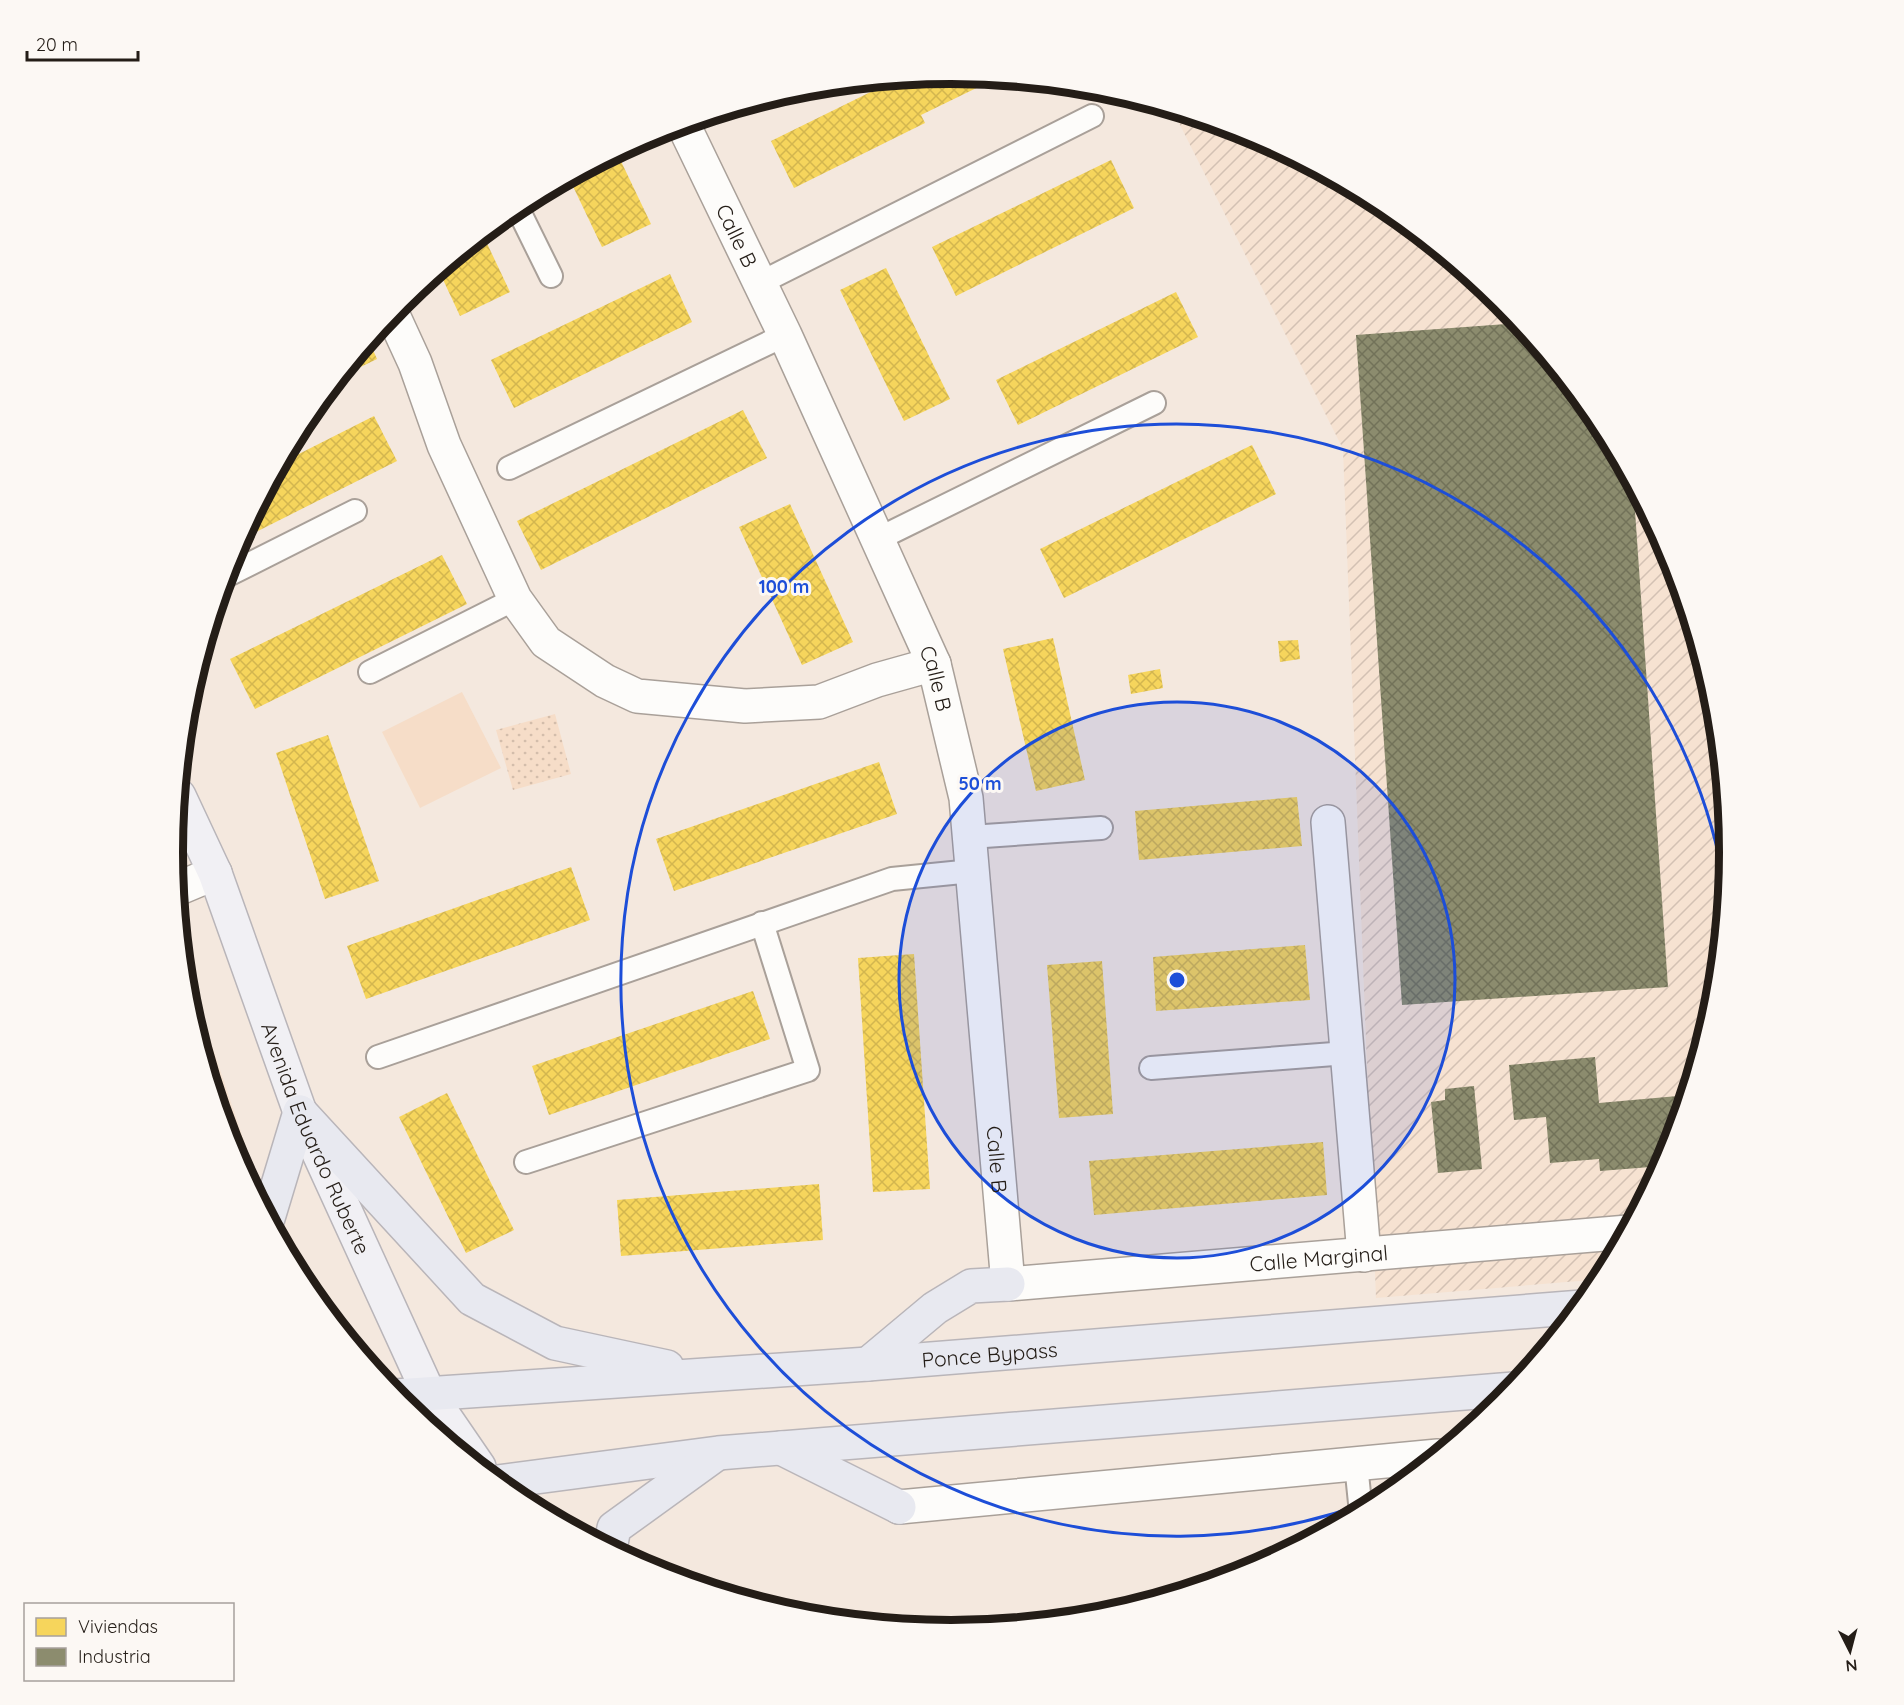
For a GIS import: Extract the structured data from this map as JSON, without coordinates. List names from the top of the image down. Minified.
{"streets":{"highway":["Ponce Bypass"],"main road":["Avenida Eduardo Ruberte"],"street":["Calle B","Calle Marginal"]},"crossings":[["Calle B","Calle Marginal"],["Avenida Eduardo Ruberte","Ponce Bypass"]],"legend":["Viviendas","Industria"],"scale_bar":"20 m","north":"bottom","rings":["100 m","50 m"]}
